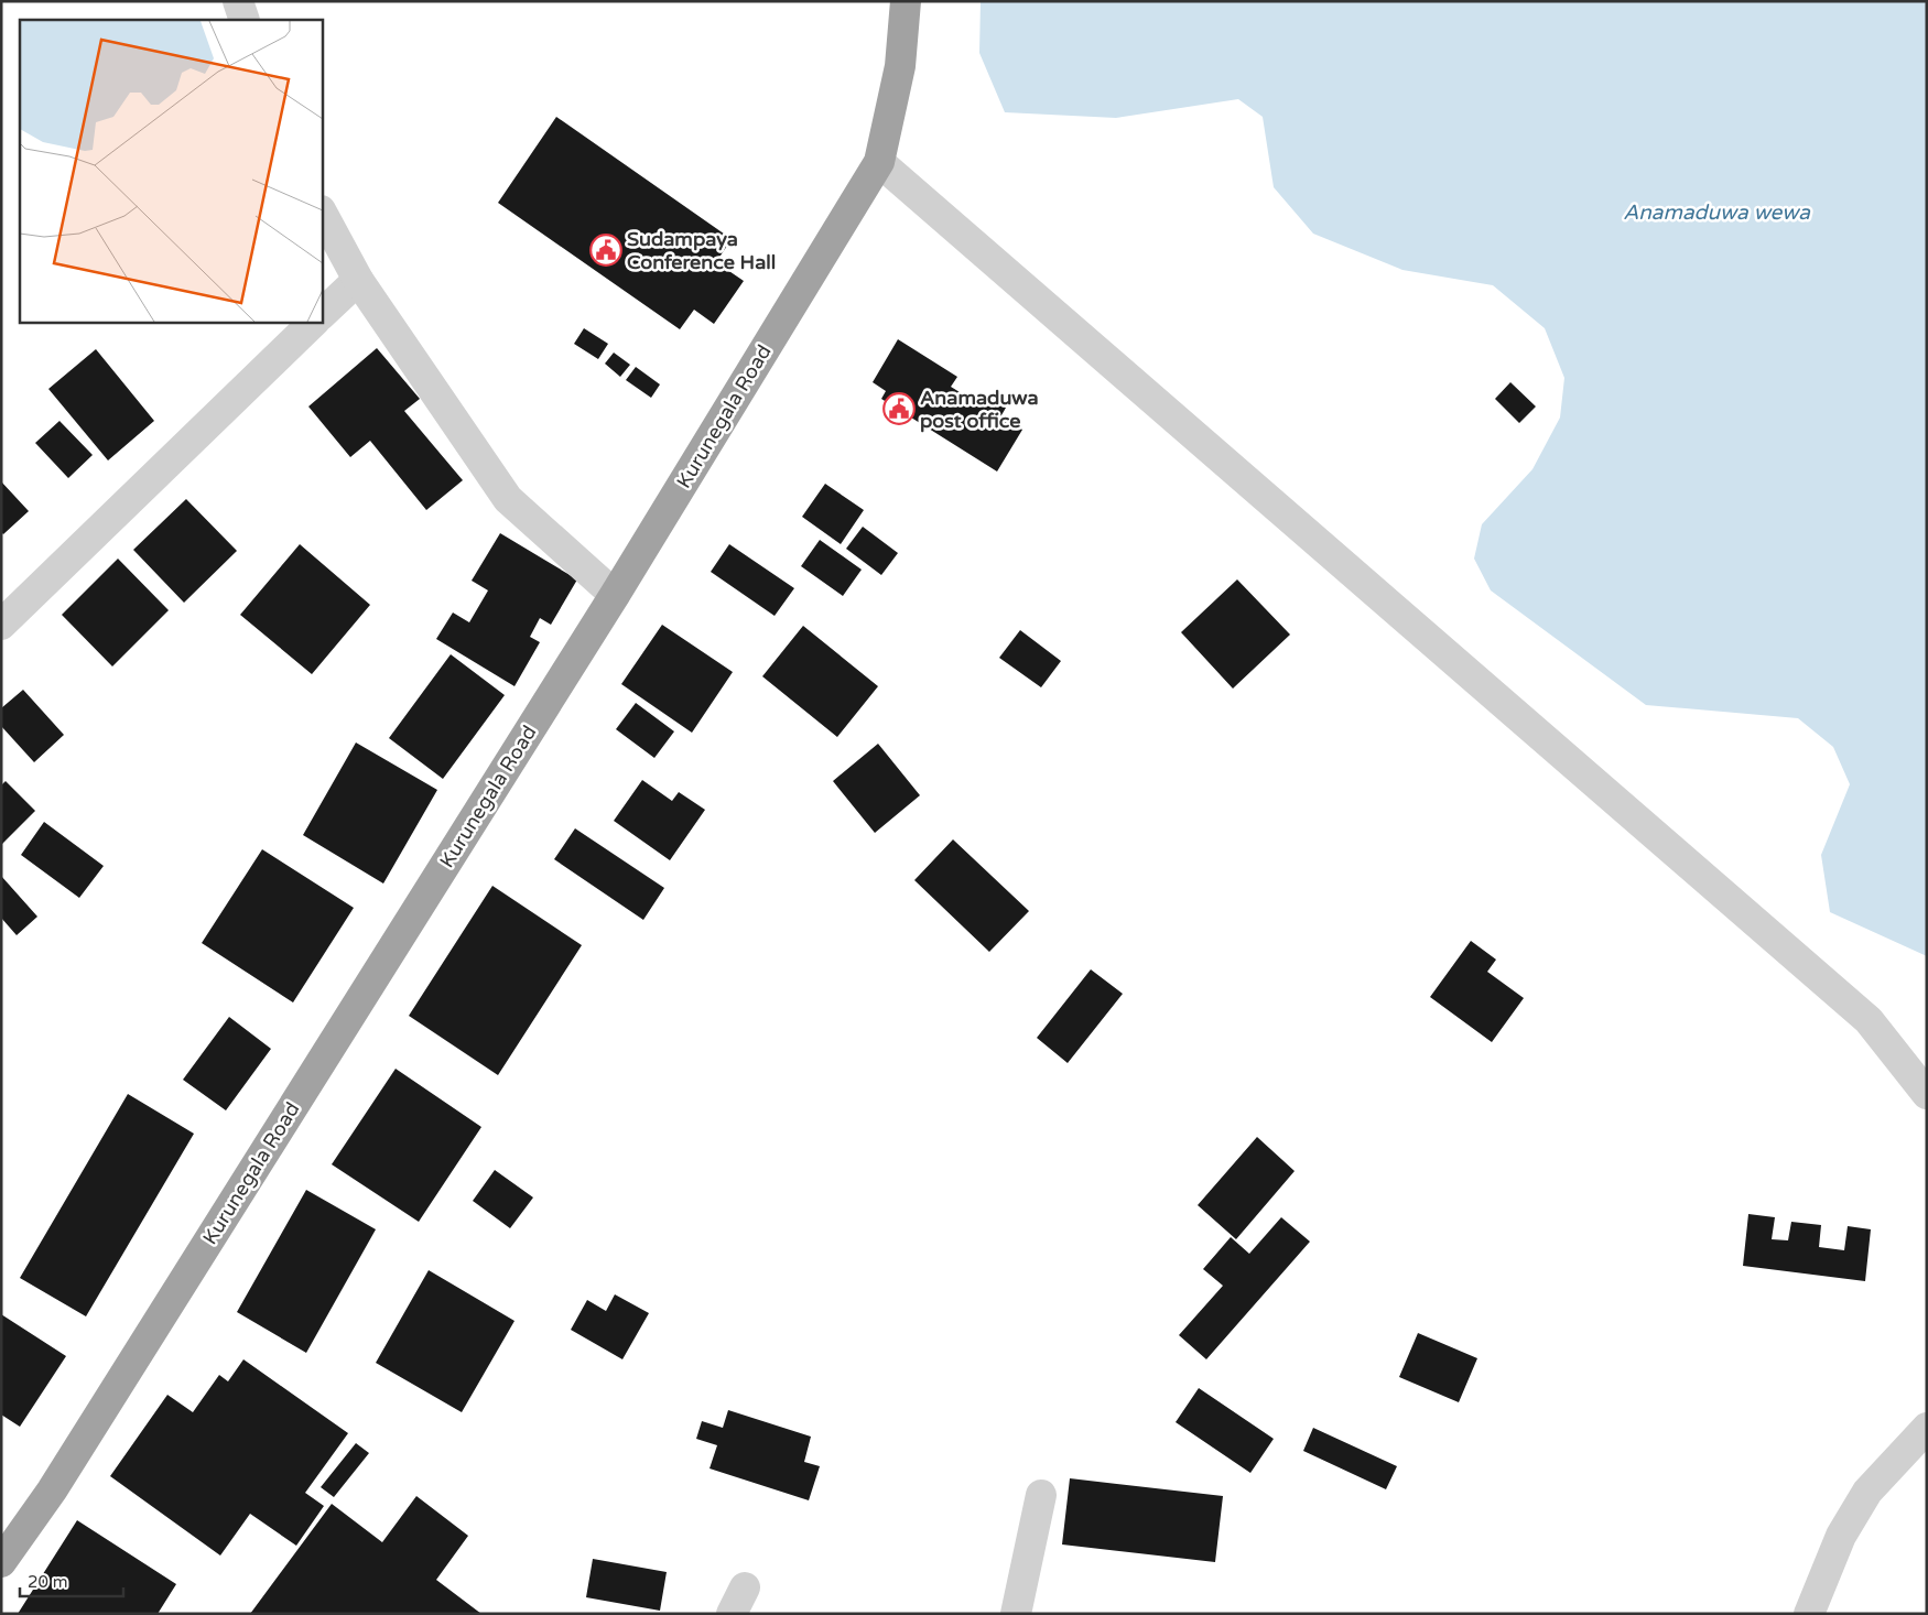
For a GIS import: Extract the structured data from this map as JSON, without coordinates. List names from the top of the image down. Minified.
{"streets":{"highway":["Kurunegala Road"]},"water":["Anamaduwa wewa"],"places":{"public building":["Sudampaya Conference Hall","Anamaduwa post office"]},"scale_bar":"20 m"}
